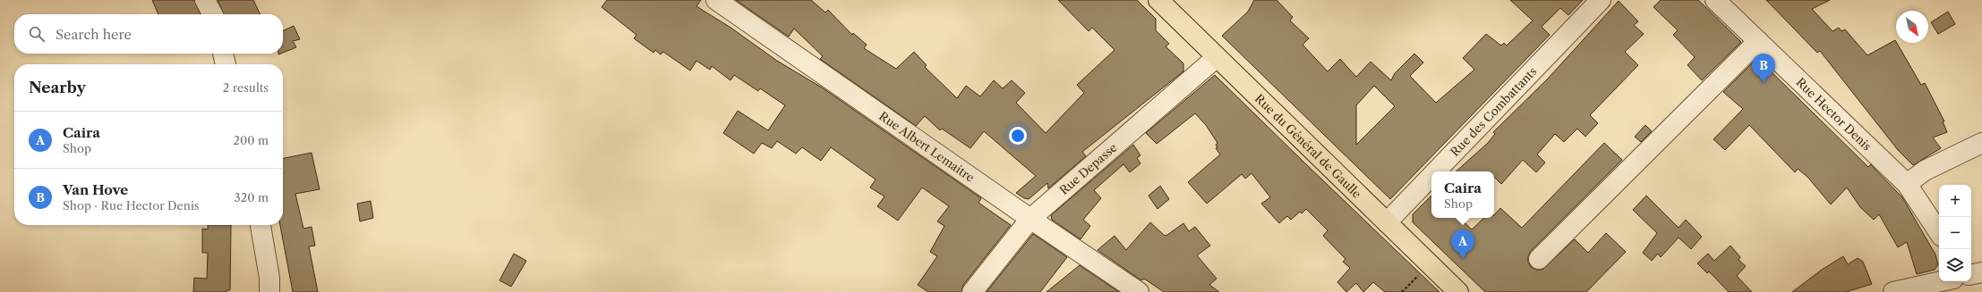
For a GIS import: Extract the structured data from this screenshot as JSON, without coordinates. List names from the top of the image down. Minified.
{"streets":{"main road":["Rue du Général de Gaulle"],"street":["Rue des Combattants","Rue Hector Denis","Rue Albert Lemaitre","Rue Depasse"]},"crossings":[["Rue des Combattants","Rue du Général de Gaulle"],["Rue du Général de Gaulle","Rue Depasse"],["Rue Albert Lemaitre","Rue Depasse"]],"north":"bottom right","page":{"search":"Search here","pins":["B","A"],"heading":["Nearby","2 results"],"list":[{"mark":"A","name":"Caira","note":"Shop","value":"200 m"},{"mark":"B","name":"Van Hove","note":"Shop · Rue Hector Denis","value":"320 m"}],"popup":["Caira","Shop"],"map_buttons":["+","−"]}}
